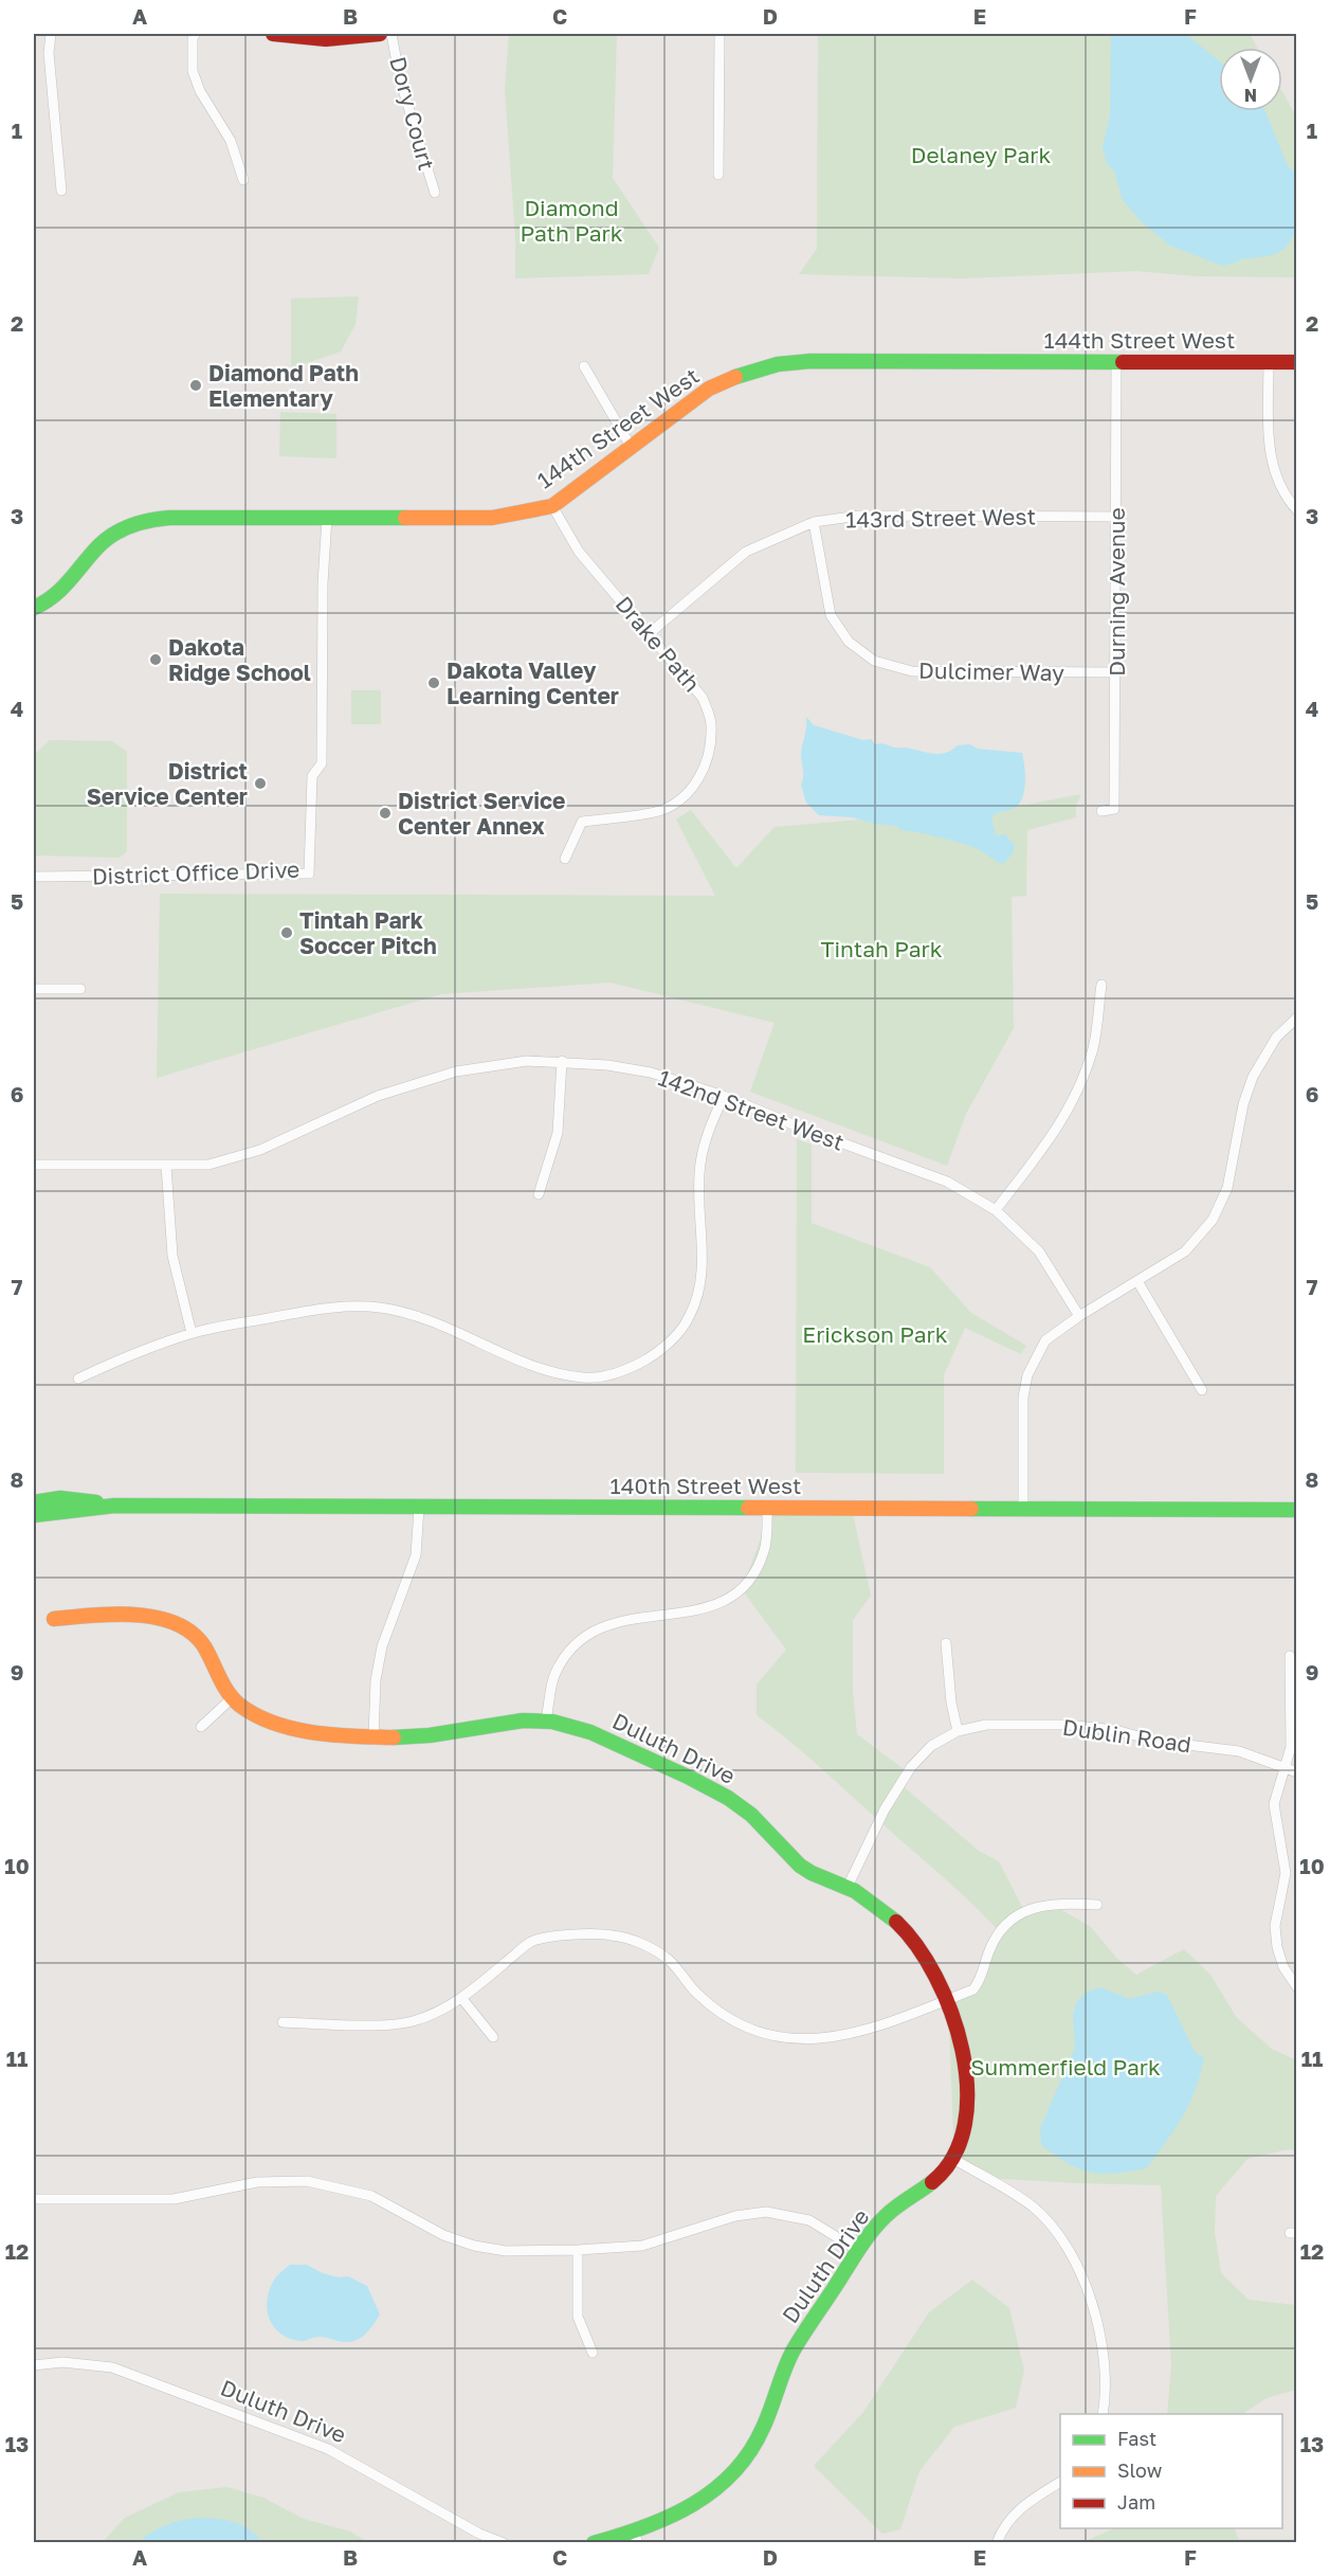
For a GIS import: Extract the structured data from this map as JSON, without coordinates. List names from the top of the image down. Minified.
{"streets":{"street":["Dory Court","144th Street West","143rd Street West","Durning Avenue","Drake Path","Dulcimer Way","District Office Drive","142nd Street West","140th Street West","Dublin Road","Duluth Drive"]},"crossings":[["144th Street West","Durning Avenue"],["144th Street West","Drake Path"],["144th Street West","District Office Drive"],["143rd Street West","Durning Avenue"],["143rd Street West","Drake Path"],["143rd Street West","Dulcimer Way"],["Durning Avenue","Dulcimer Way"],["Dublin Road","Duluth Drive"]],"parks":["Delaney Park","Diamond Path Park","Tintah Park","Erickson Park","Summerfield Park"],"places":["Diamond Path Elementary","Dakota Ridge School","Dakota Valley Learning Center","District Service Center","District Service Center Annex","Tintah Park Soccer Pitch"],"legend":["Fast","Slow","Jam"],"north":"bottom","grid":{"columns":["A","B","C","D","E","F"],"rows":["1","2","3","4","5","6","7","8","9","10","11","12","13"]}}
